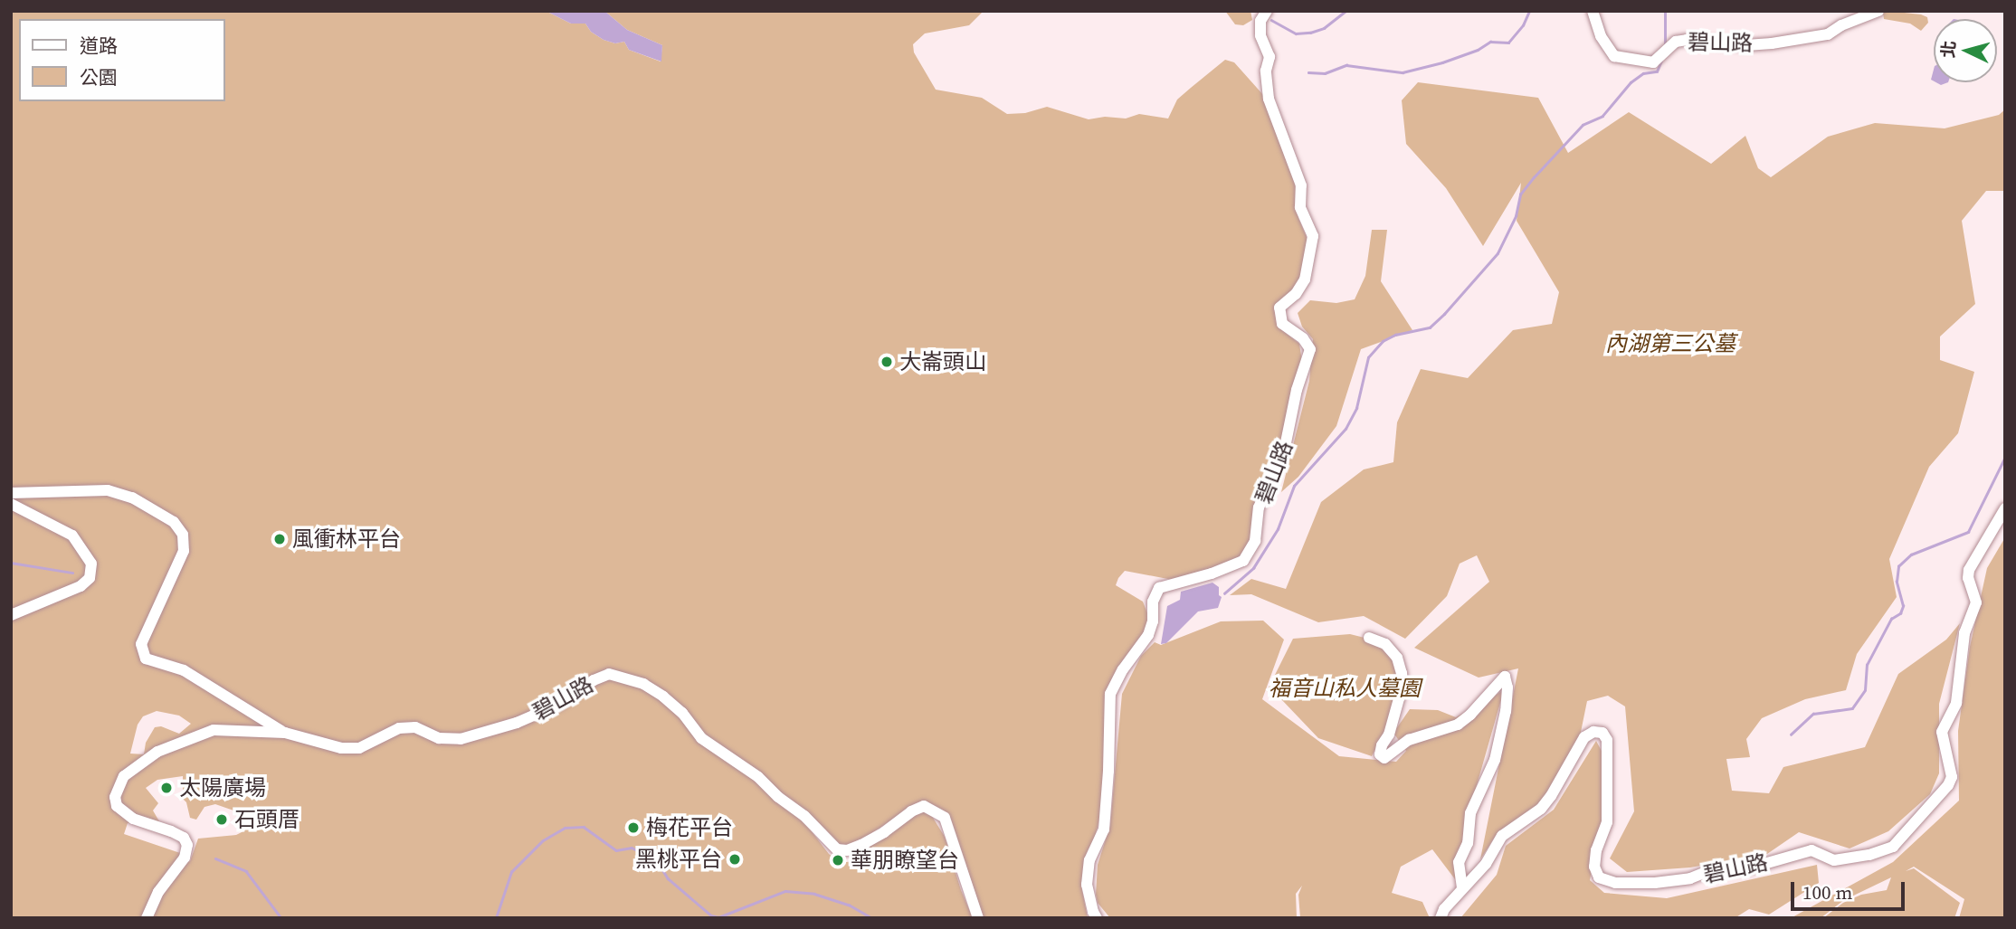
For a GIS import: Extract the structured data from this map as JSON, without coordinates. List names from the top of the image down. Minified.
{"streets":{"street":["碧山路"]},"parks":["內湖第三公墓","福音山私人墓園"],"places":["大崙頭山","風衝林平台","太陽廣場","石頭厝","梅花平台","黑桃平台","華朋瞭望台"],"legend":["道路","公園"],"scale_bar":"100 m","north":"left"}
